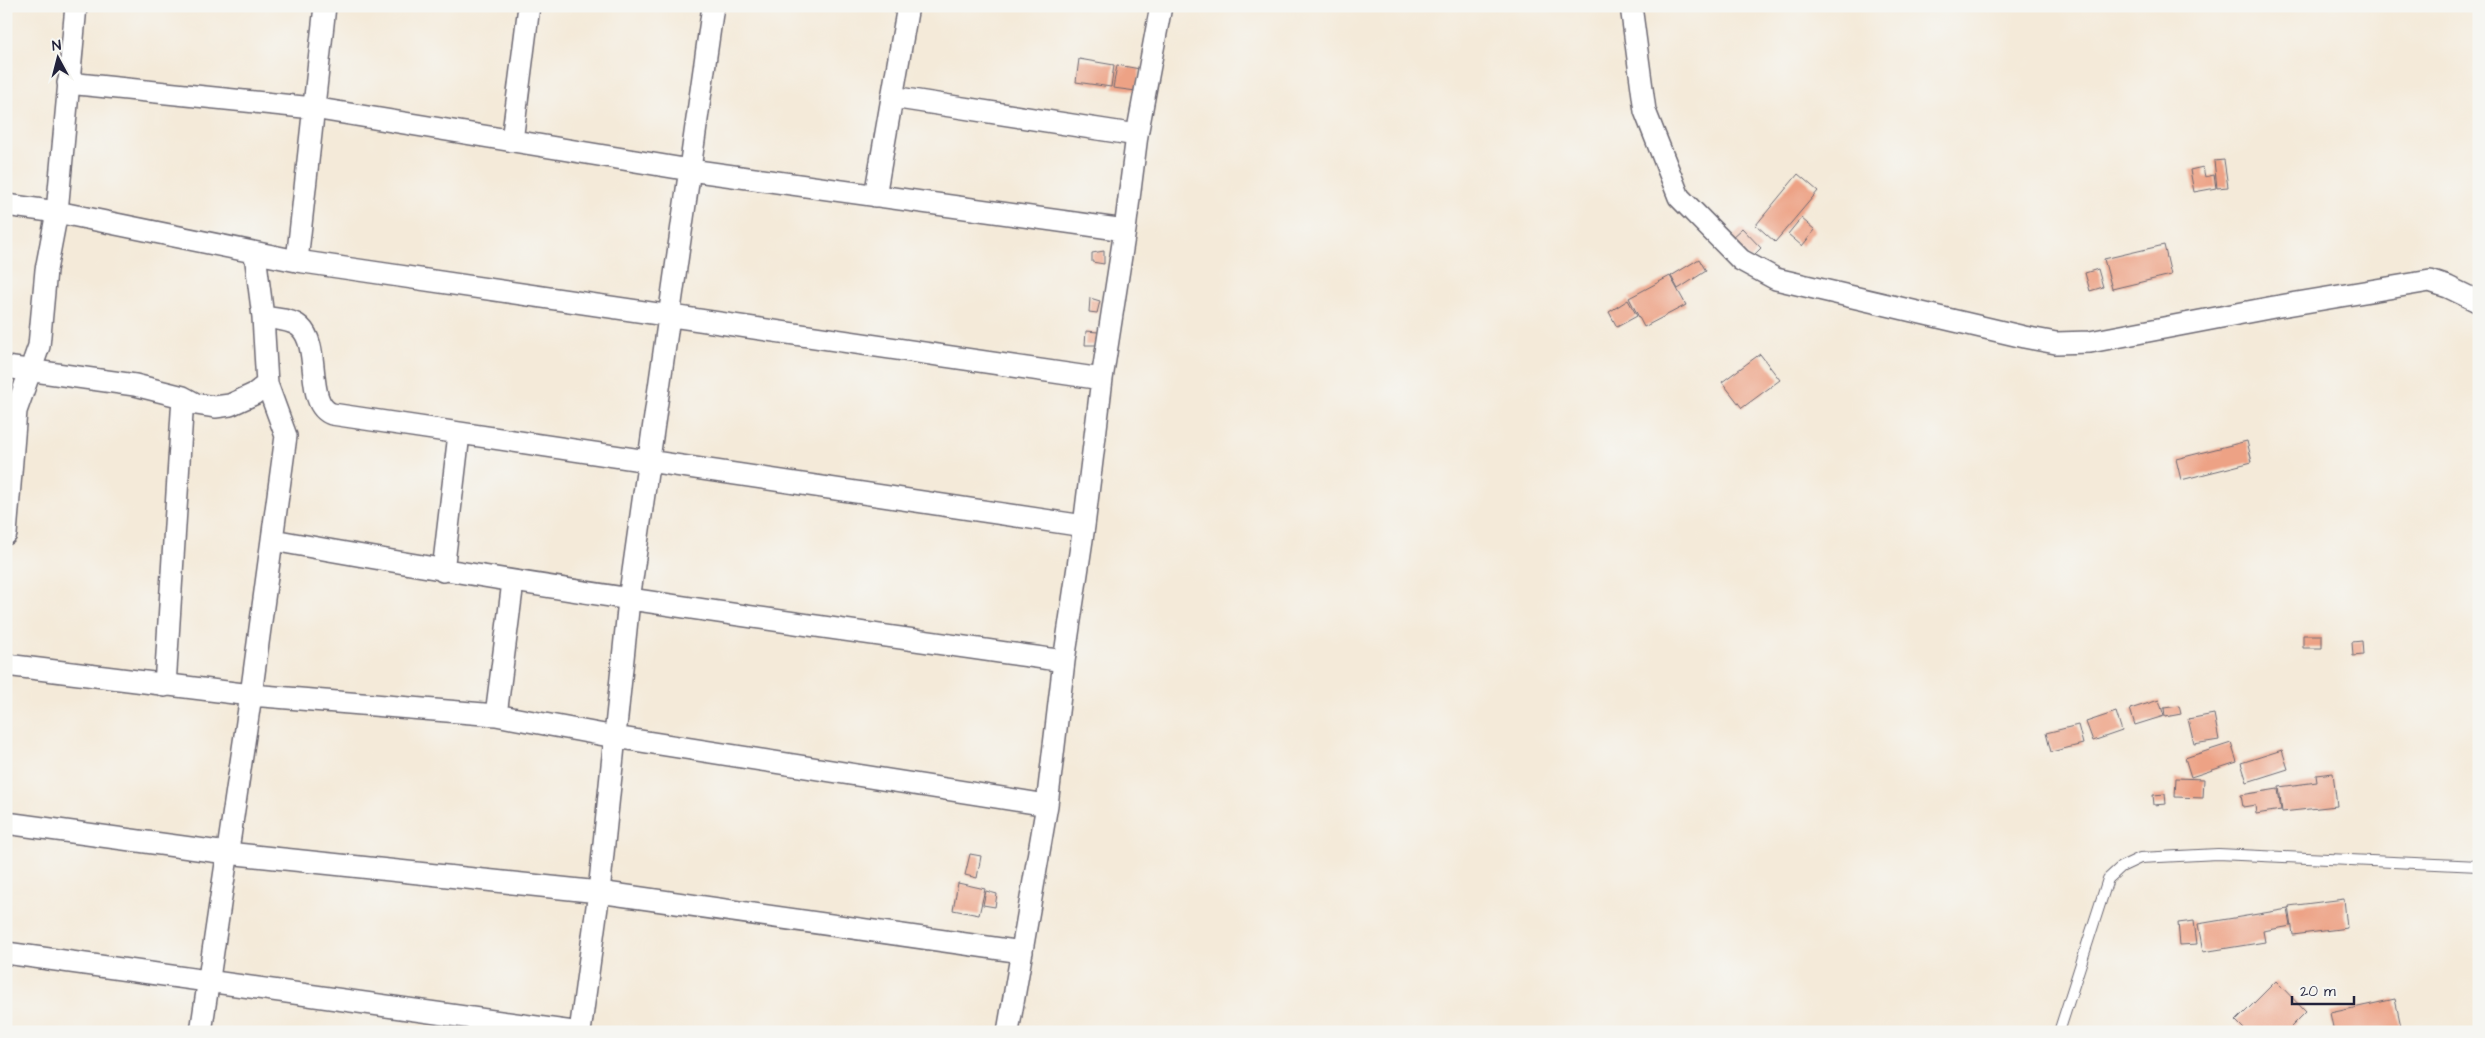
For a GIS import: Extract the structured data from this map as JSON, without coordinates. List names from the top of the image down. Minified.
{"scale_bar":"20 m","north":"top"}
